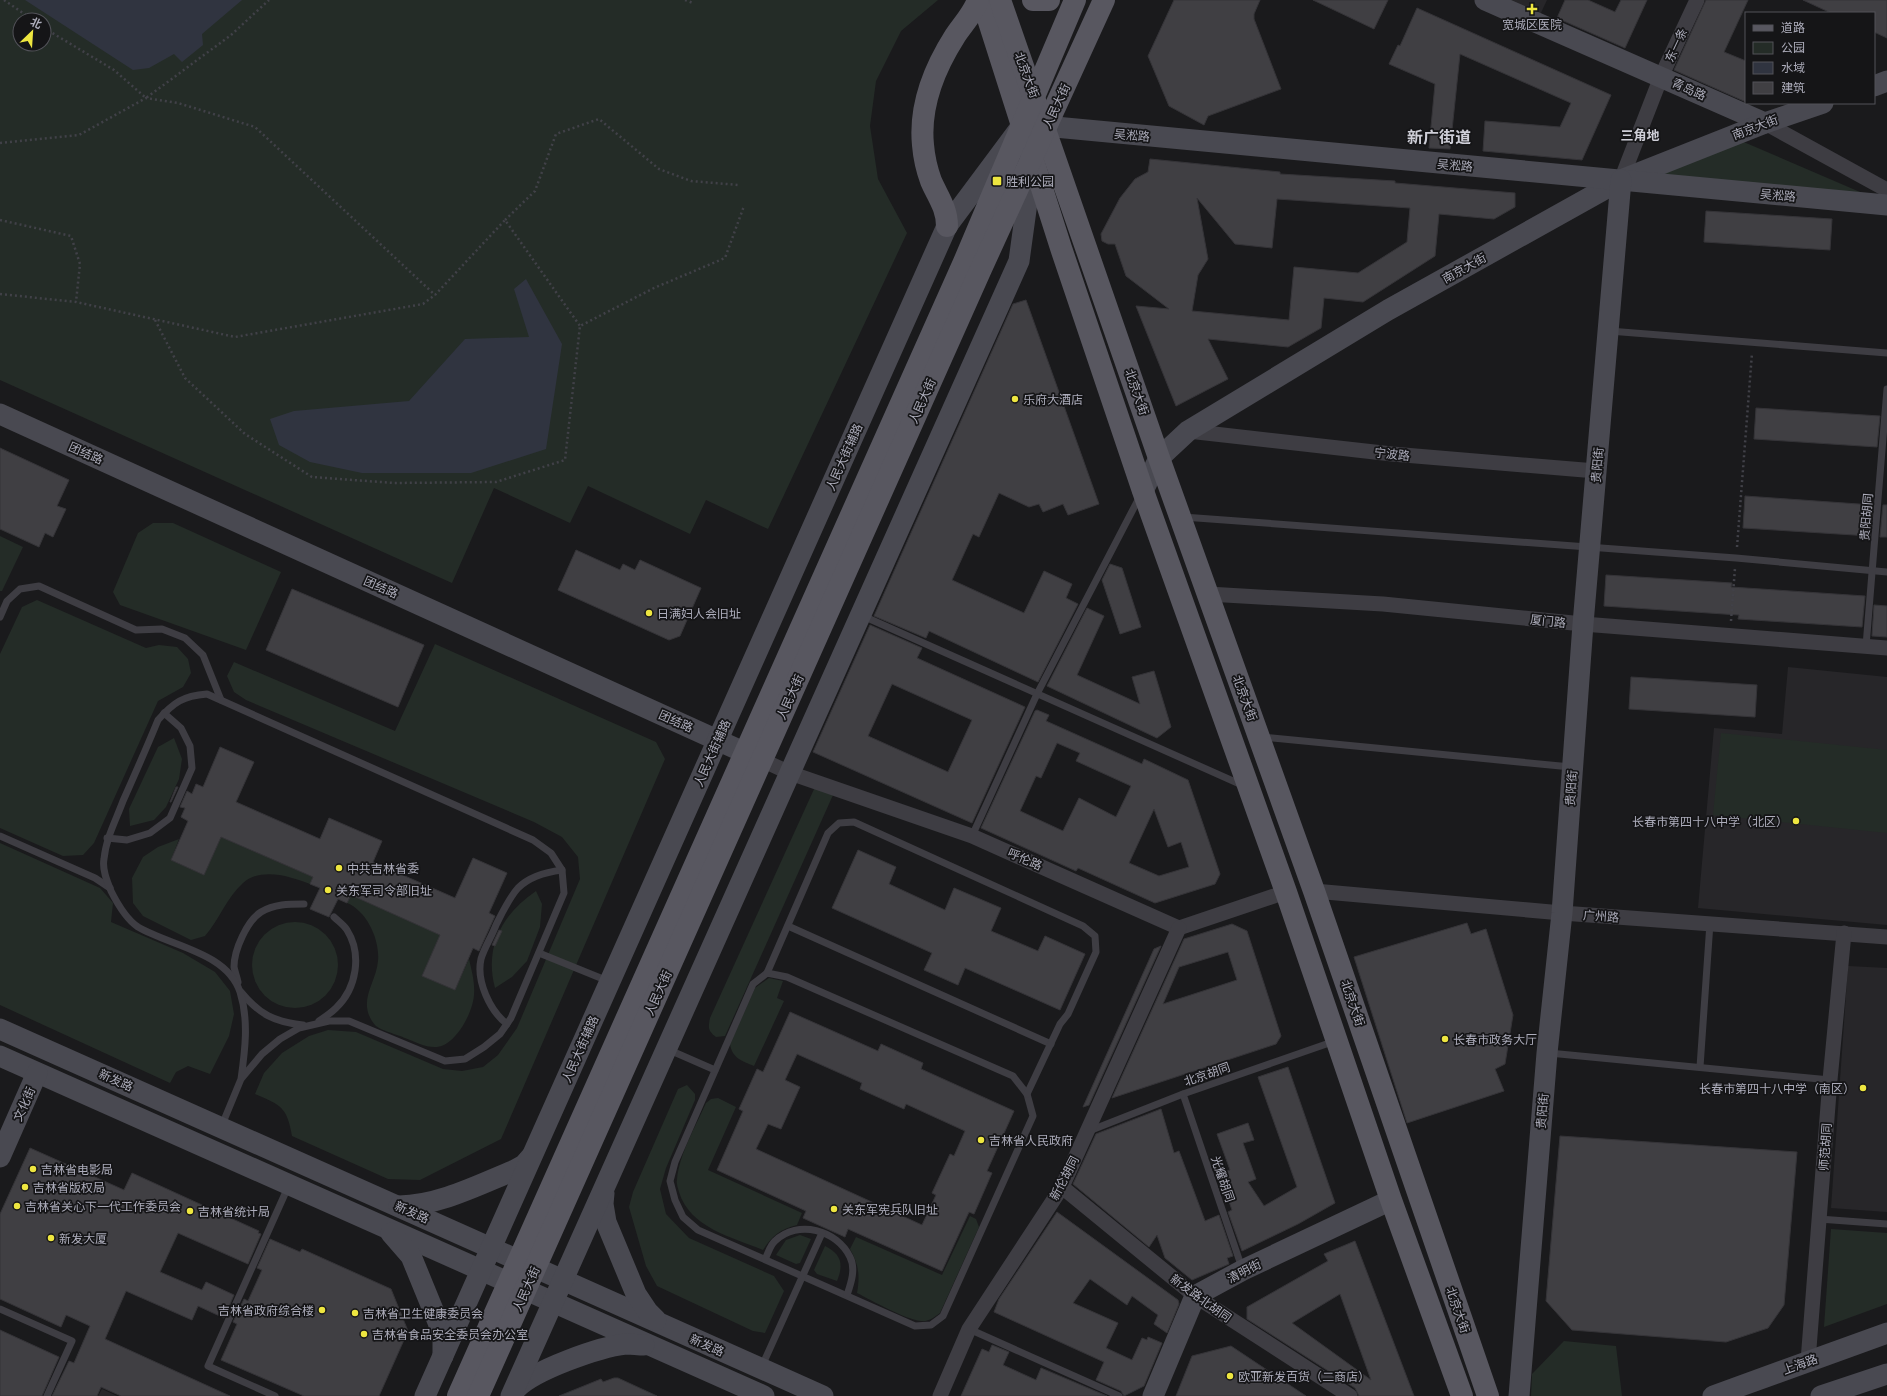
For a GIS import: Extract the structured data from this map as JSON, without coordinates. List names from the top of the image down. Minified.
{"streets":{"main road":["北京大街","青岛路","人民大街","南京大街","吴淞路","团结路","人民大街辅路","贵阳街","新发路","文化街","清明街","上海路"],"street":["东一条","宁波路","厦门路","呼伦路","广州路","师范胡同","新伦胡同","新发路北胡同"],"lane":["贵阳胡同","北京胡同","光耀胡同"]},"crossings":[["东一条","青岛路"],["东一条","南京大街"],["东一条","吴淞路"],["东一条","贵阳街"],["北京大街","人民大街"],["北京大街","南京大街"],["北京大街","吴淞路"],["北京大街","人民大街辅路"],["北京大街","厦门路"],["北京大街","广州路"],["北京大街","北京胡同"],["北京大街","清明街"],["青岛路","南京大街"],["人民大街","吴淞路"],["人民大街","团结路"],["人民大街","人民大街辅路"],["人民大街","呼伦路"],["人民大街","新发路"],["南京大街","吴淞路"],["南京大街","宁波路"],["南京大街","贵阳街"],["吴淞路","人民大街辅路"],["吴淞路","贵阳街"],["团结路","人民大街辅路"],["团结路","呼伦路"],["宁波路","贵阳街"],["人民大街辅路","新发路"],["贵阳街","厦门路"],["贵阳街","广州路"],["贵阳胡同","厦门路"],["呼伦路","新伦胡同"],["广州路","师范胡同"],["北京胡同","新伦胡同"],["北京胡同","光耀胡同"],["新发路","文化街"],["师范胡同","上海路"],["新伦胡同","新发路北胡同"],["光耀胡同","清明街"],["清明街","新发路北胡同"]],"districts":["三角地","新广街道"],"places":{"health":["宽城区医院"],"transit":["胜利公园"],"other":["乐府大酒店","日满妇人会旧址","长春市第四十八中学（北区）","中共吉林省委","关东军司令部旧址","长春市政务大厅","长春市第四十八中学（南区）","吉林省人民政府","吉林省电影局","吉林省版权局","吉林省关心下一代工作委员会","关东军宪兵队旧址","吉林省统计局","新发大厦","吉林省政府综合楼","吉林省卫生健康委员会","吉林省食品安全委员会办公室","欧亚新发百货（二商店）"]},"legend":["道路","公园","水域","建筑"],"north":"top right"}
